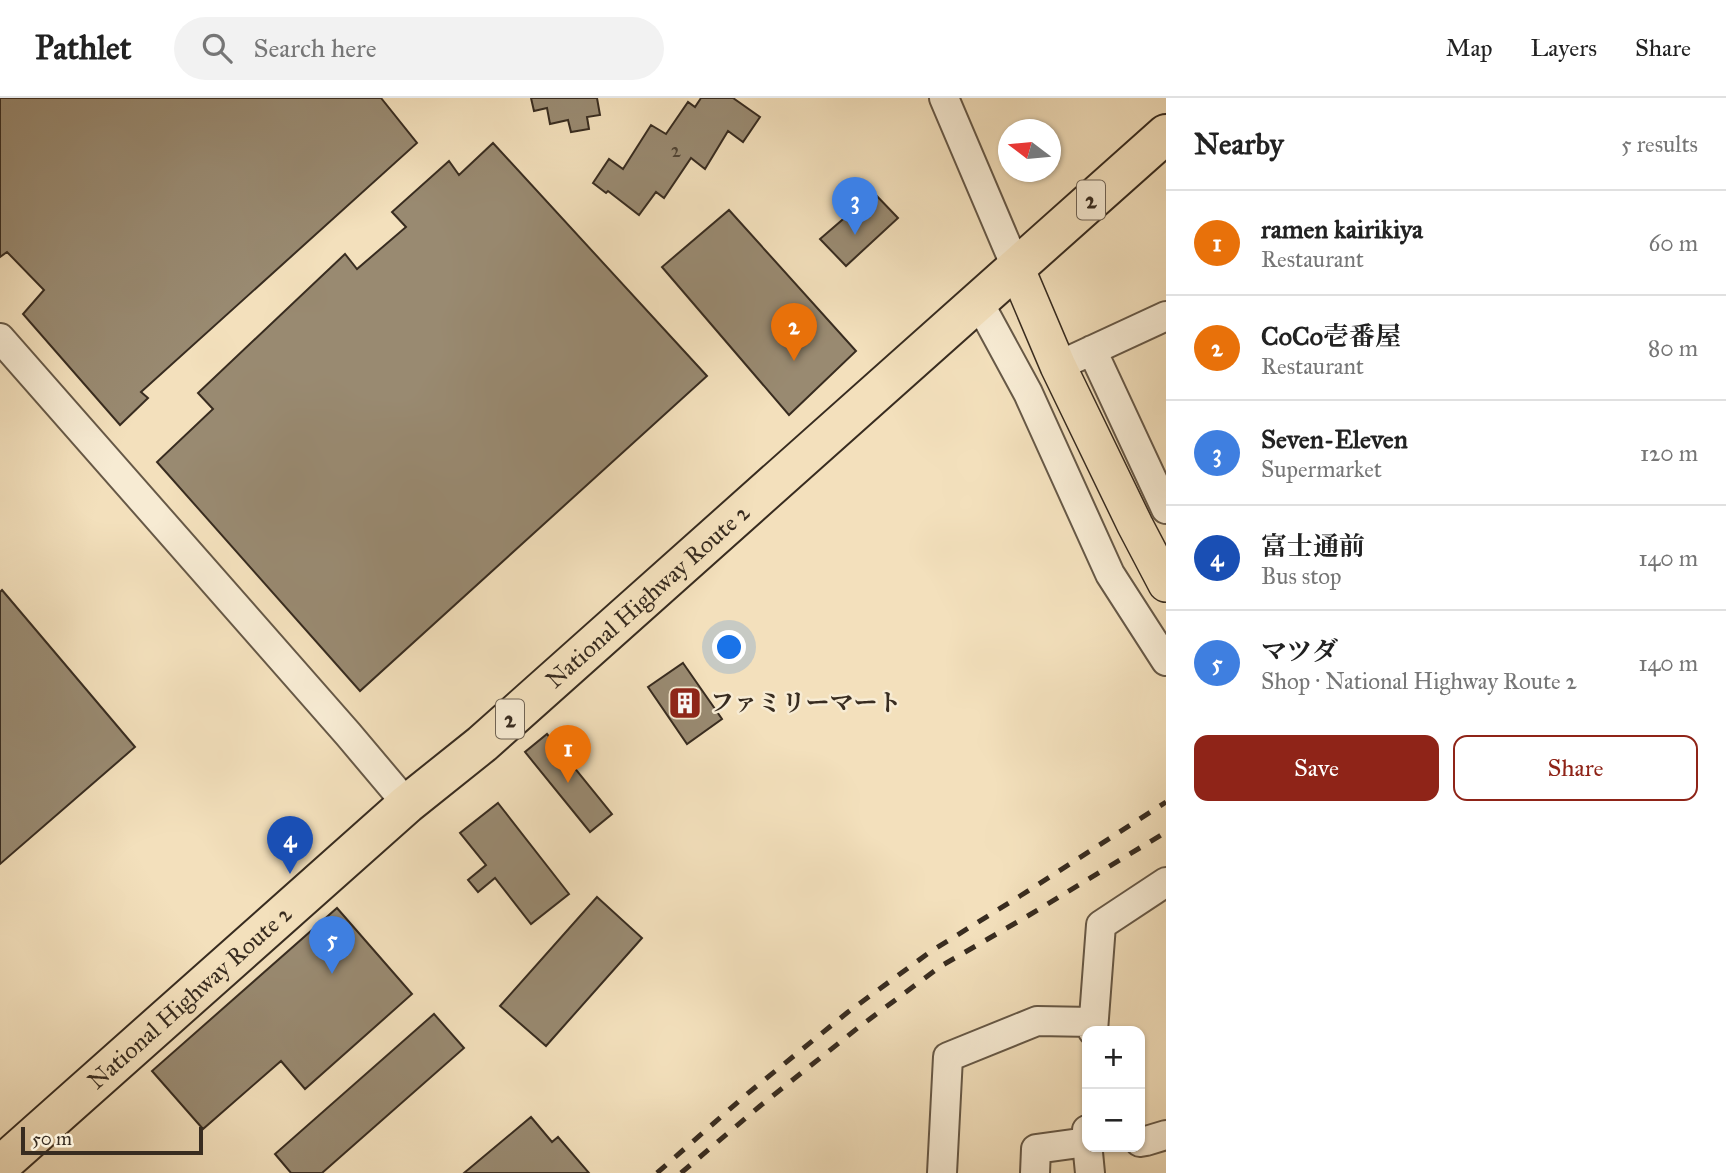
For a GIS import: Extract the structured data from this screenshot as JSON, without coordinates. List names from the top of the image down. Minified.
{"streets":{"highway":["2","National Highway Route 2"]},"places":{"building":["ファミリーマート"]},"house_numbers":["2"],"scale_bar":"50 m","north":"left","page":{"header":"Pathlet","search":"Search here","nav":["Map","Layers","Share"],"heading":["Nearby","5 results"],"pins":["3","2","1","4","5"],"list":[{"mark":"1","name":"ramen kairikiya","note":"Restaurant","value":"60 m"},{"mark":"2","name":"CoCo壱番屋","note":"Restaurant","value":"80 m"},{"mark":"3","name":"Seven-Eleven","note":"Supermarket","value":"120 m"},{"mark":"4","name":"富士通前","note":"Bus stop","value":"140 m"},{"mark":"5","name":"マツダ","note":"Shop · National Highway Route 2","value":"140 m"}],"buttons":["Save","Share"],"map_buttons":["+","−"],"scale":"50 m"}}
